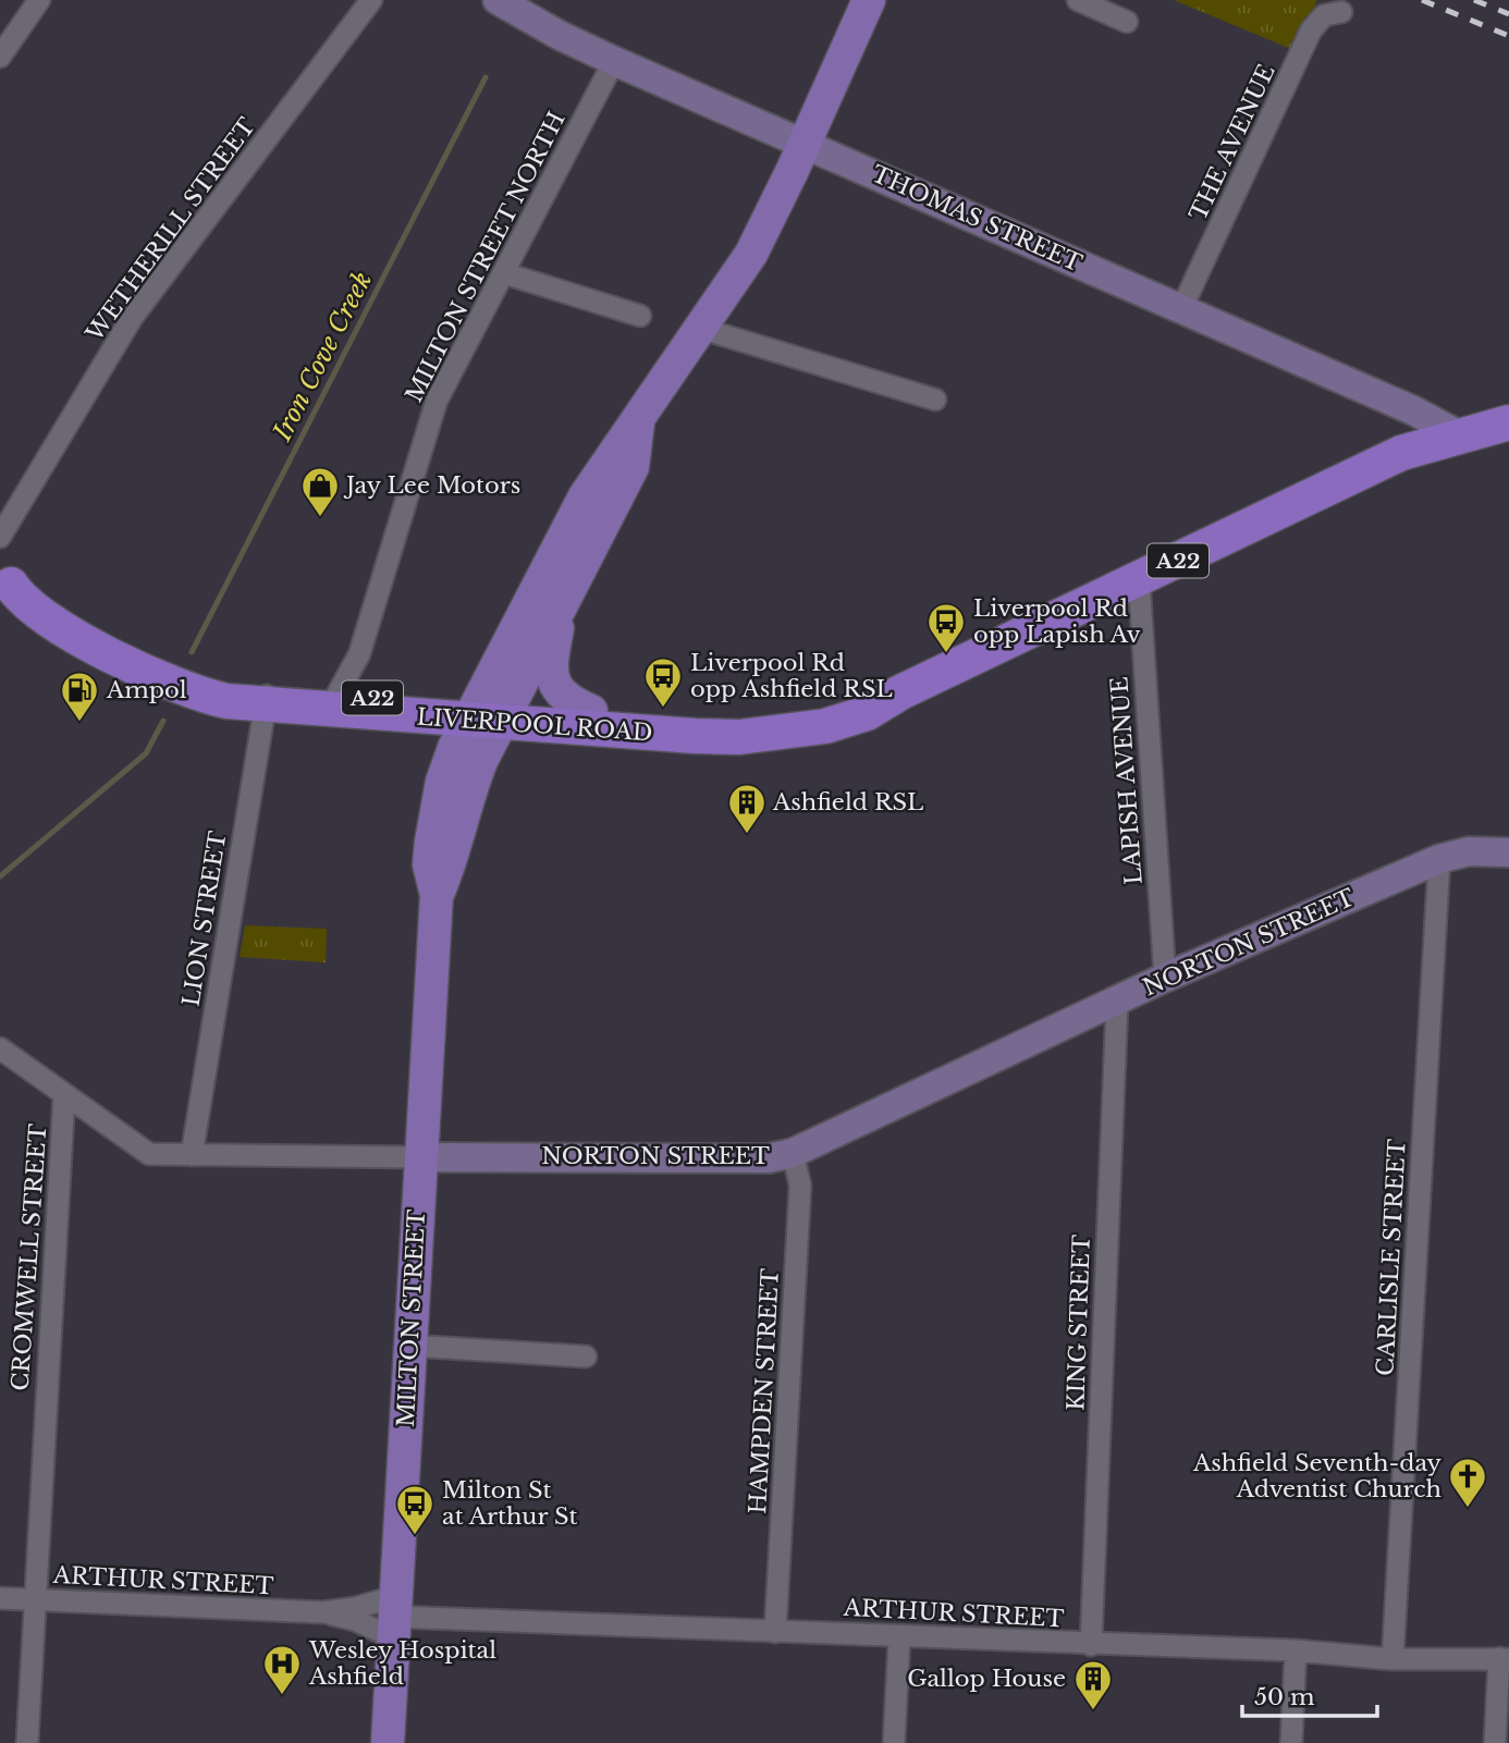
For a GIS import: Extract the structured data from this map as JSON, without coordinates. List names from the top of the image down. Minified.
{"streets":{"highway":["A22","LIVERPOOL ROAD"],"main road":["THOMAS STREET","NORTON STREET","MILTON STREET"],"street":["THE AVENUE","WETHERILL STREET","MILTON STREET NORTH","LAPISH AVENUE","LION STREET","CROMWELL STREET","CARLISLE STREET","KING STREET","HAMPDEN STREET","ARTHUR STREET"]},"crossings":[["THE AVENUE","THOMAS STREET"],["THOMAS STREET","MILTON STREET NORTH"],["THOMAS STREET","LIVERPOOL ROAD"],["MILTON STREET NORTH","LIVERPOOL ROAD"],["LIVERPOOL ROAD","LAPISH AVENUE"],["LIVERPOOL ROAD","LION STREET"],["LIVERPOOL ROAD","MILTON STREET"],["LAPISH AVENUE","NORTON STREET"],["LION STREET","NORTON STREET"],["NORTON STREET","CROMWELL STREET"],["NORTON STREET","CARLISLE STREET"],["NORTON STREET","MILTON STREET"],["NORTON STREET","KING STREET"],["NORTON STREET","HAMPDEN STREET"],["CROMWELL STREET","ARTHUR STREET"],["CARLISLE STREET","ARTHUR STREET"],["MILTON STREET","ARTHUR STREET"],["KING STREET","ARTHUR STREET"],["HAMPDEN STREET","ARTHUR STREET"]],"water":["Iron Cove Creek"],"places":{"shop":["Jay Lee Motors"],"bus stop":["Liverpool Rd opp Lapish Av","Liverpool Rd opp Ashfield RSL","Milton St at Arthur St"],"fuel station":["Ampol"],"building":["Ashfield RSL","Gallop House"],"church":["Ashfield Seventh-day Adventist Church"],"hospital":["Wesley Hospital Ashfield"]},"scale_bar":"50 m"}
